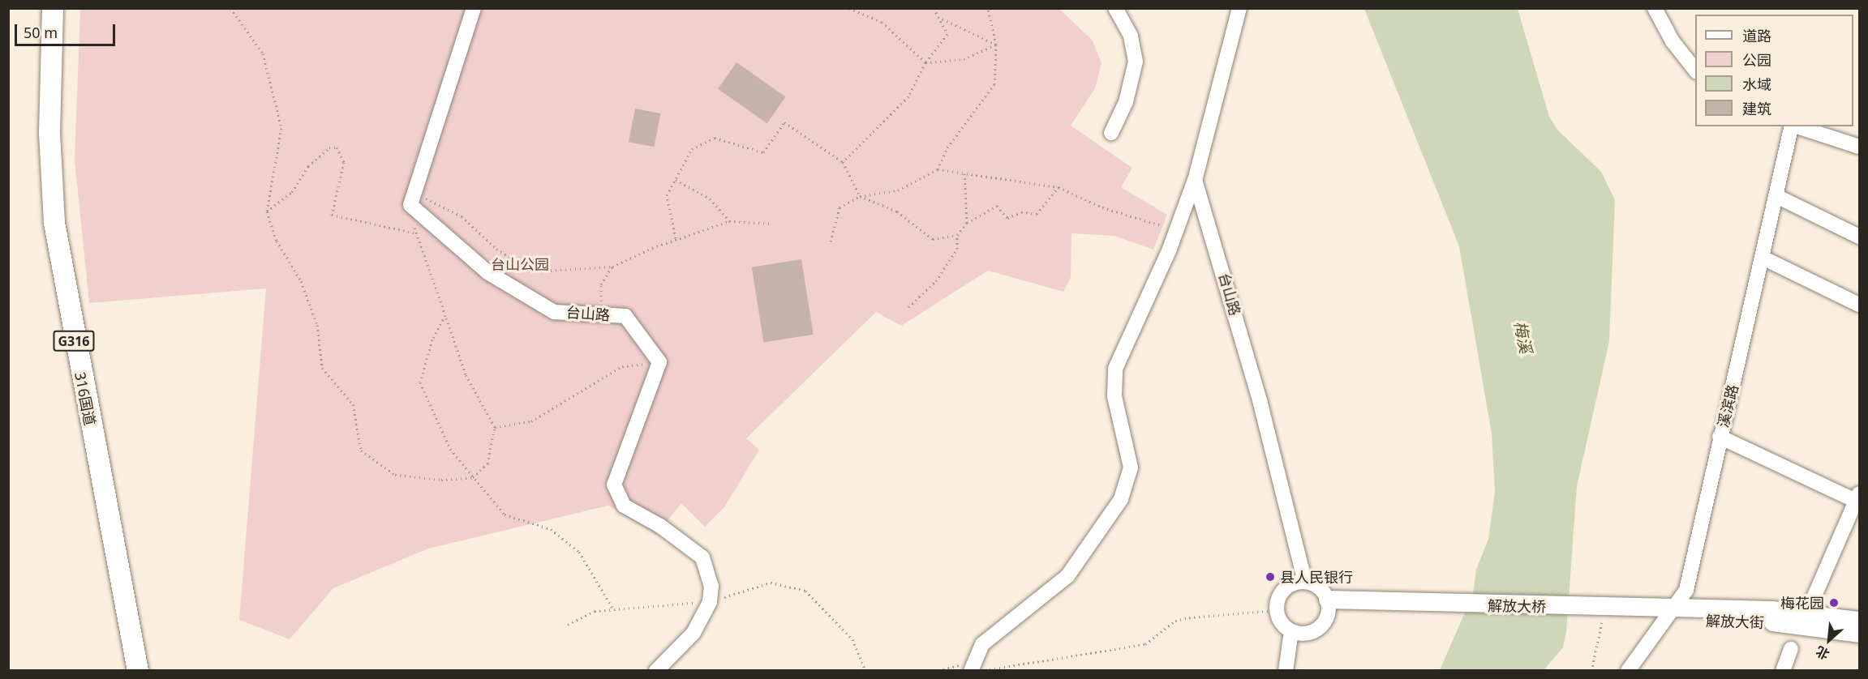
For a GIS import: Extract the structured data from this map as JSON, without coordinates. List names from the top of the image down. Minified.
{"streets":{"highway":["G316","316国道"],"main road":["解放大桥","解放大街"],"street":["台山路","溪滨路"]},"crossings":[["台山路","解放大桥"],["溪滨路","解放大街"],["解放大桥","解放大街"]],"water":["梅溪"],"parks":["台山公园"],"places":["县人民银行","梅花园"],"legend":["道路","公园","水域","建筑"],"scale_bar":"50 m","north":"bottom left"}
